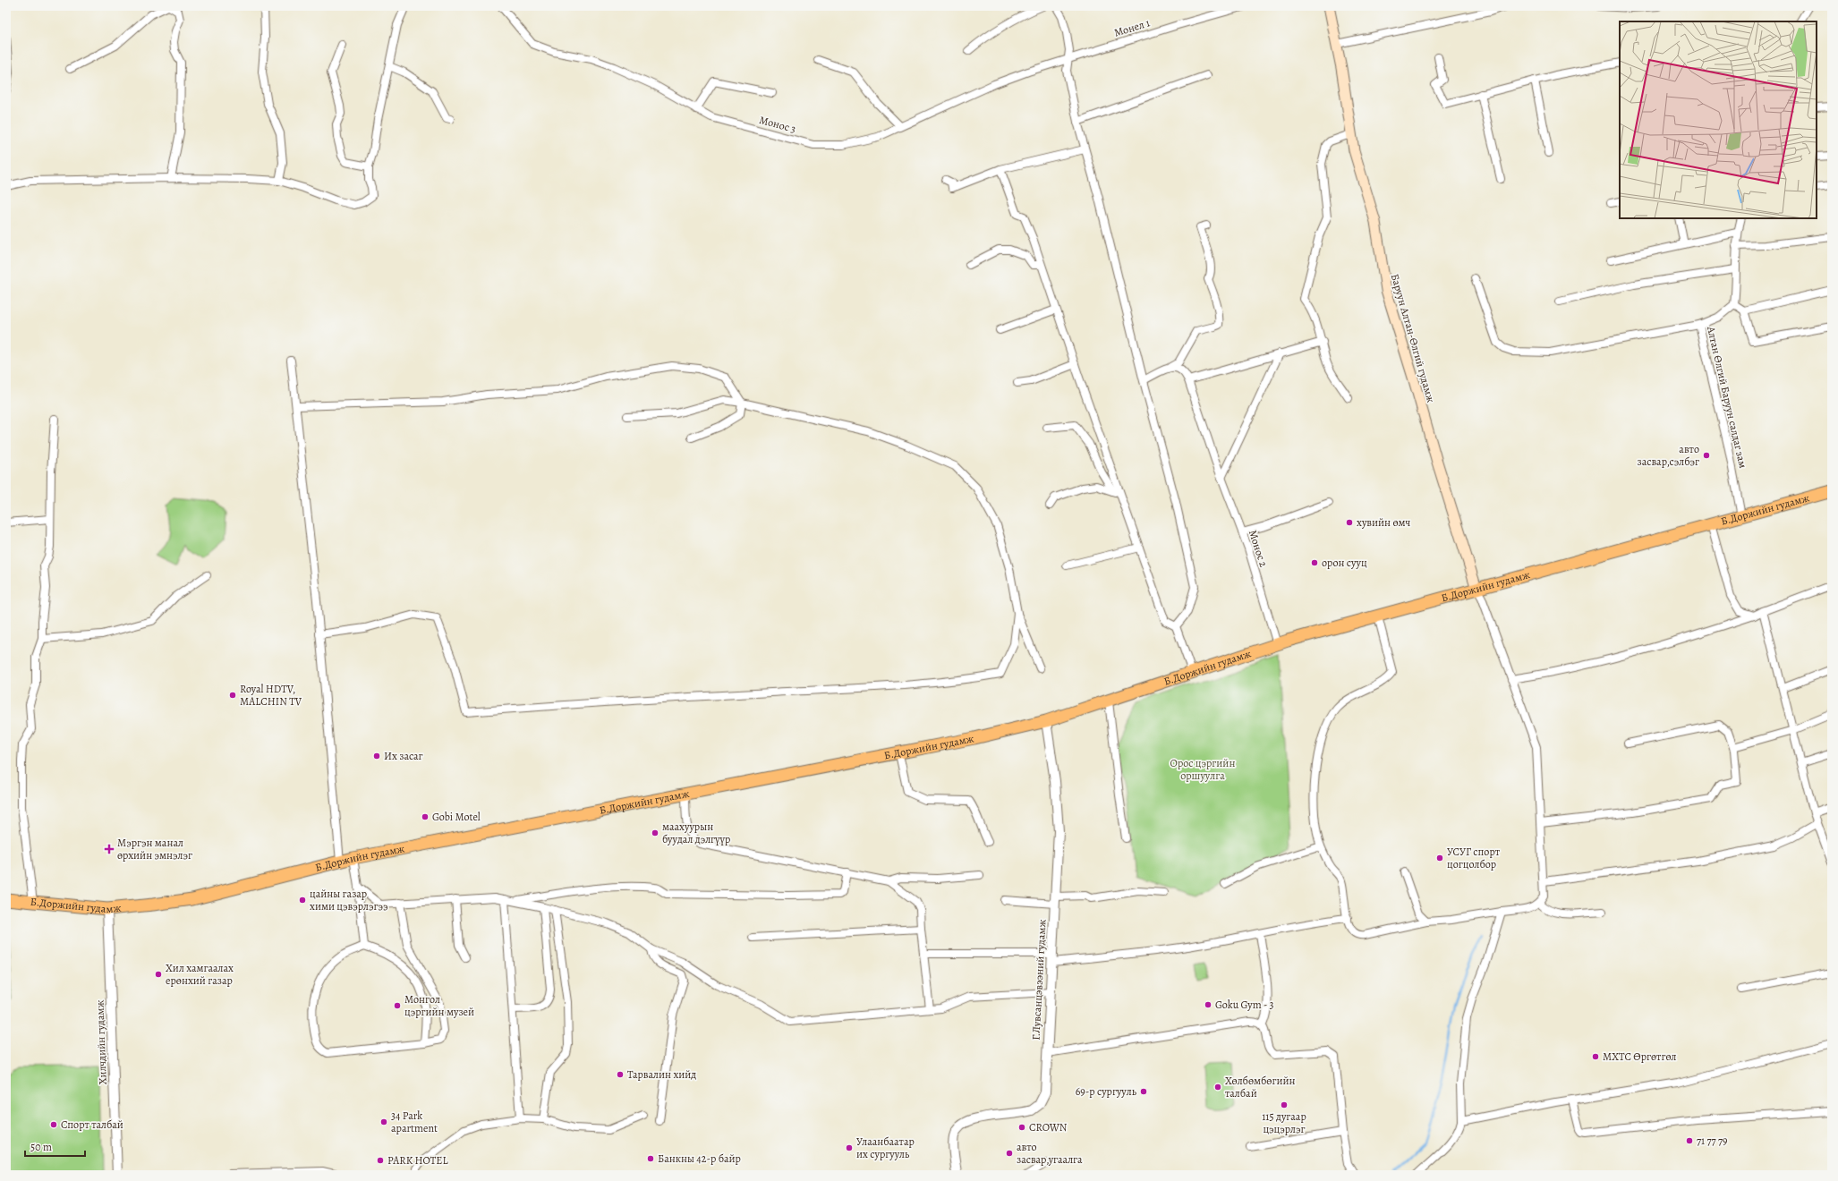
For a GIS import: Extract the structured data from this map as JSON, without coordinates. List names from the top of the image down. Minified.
{"streets":{"main road":["Баруун Алтан-Өлгий гудамж","Б.Доржийн гудамж"],"street":["Монел 1","Монос 3","Алтан Өлгий Баруун салдаг зам","Монос 2","Г.Лувсанцэвээний гудамж","Хилчдийн гудамж"]},"crossings":[["Монел 1","Монос 3"],["Баруун Алтан-Өлгий гудамж","Б.Доржийн гудамж"],["Алтан Өлгий Баруун салдаг зам","Б.Доржийн гудамж"],["Б.Доржийн гудамж","Монос 2"],["Б.Доржийн гудамж","Г.Лувсанцэвээний гудамж"],["Б.Доржийн гудамж","Хилчдийн гудамж"]],"parks":["Орос цэргийн оршуулга"],"places":{"other":["авто засвар,сэлбэг","хувийн өмч","орон сууц","Royal HDTV, MALCHIN TV","Их засаг","Gobi Motel","маахуурын буудал дэлгүүр","УСУГ спорт цогцолбор","цайны газар хими цэвэрлэгээ","Хил хамгаалах ерөнхий газар","Goku Gym - 3","Монгол цэргийн музей","МХТС Өргөтгөл","Тарвалин хийд","Хөлбөмбөгийн талбай","69-р сургууль","115 дугаар цэцэрлэг","34 Park apartment","Спорт талбай","CROWN","71 77 79","Улаанбаатар их сургууль","авто засвар,угаалга","Банкны 42-р байр","PARK HOTEL"],"health":["Мэргэн манал өрхийн эмнэлэг"]},"scale_bar":"50 m"}
